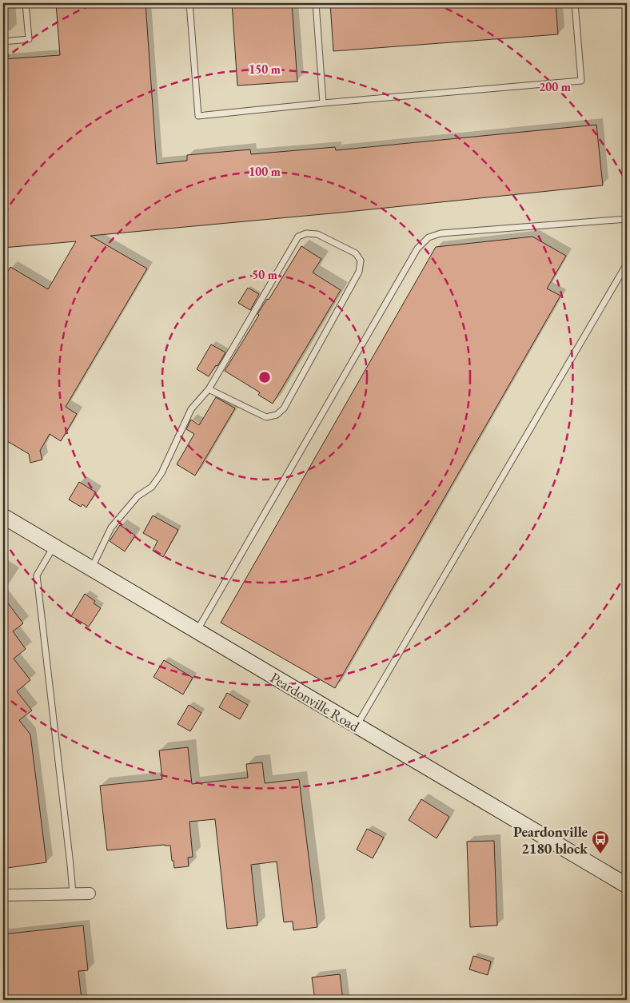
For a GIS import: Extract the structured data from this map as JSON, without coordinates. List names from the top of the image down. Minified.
{"streets":{"street":["Peardonville Road"]},"places":{"bus stop":["Peardonville 2180 block"]},"rings":["150 m","200 m","100 m","50 m"]}
